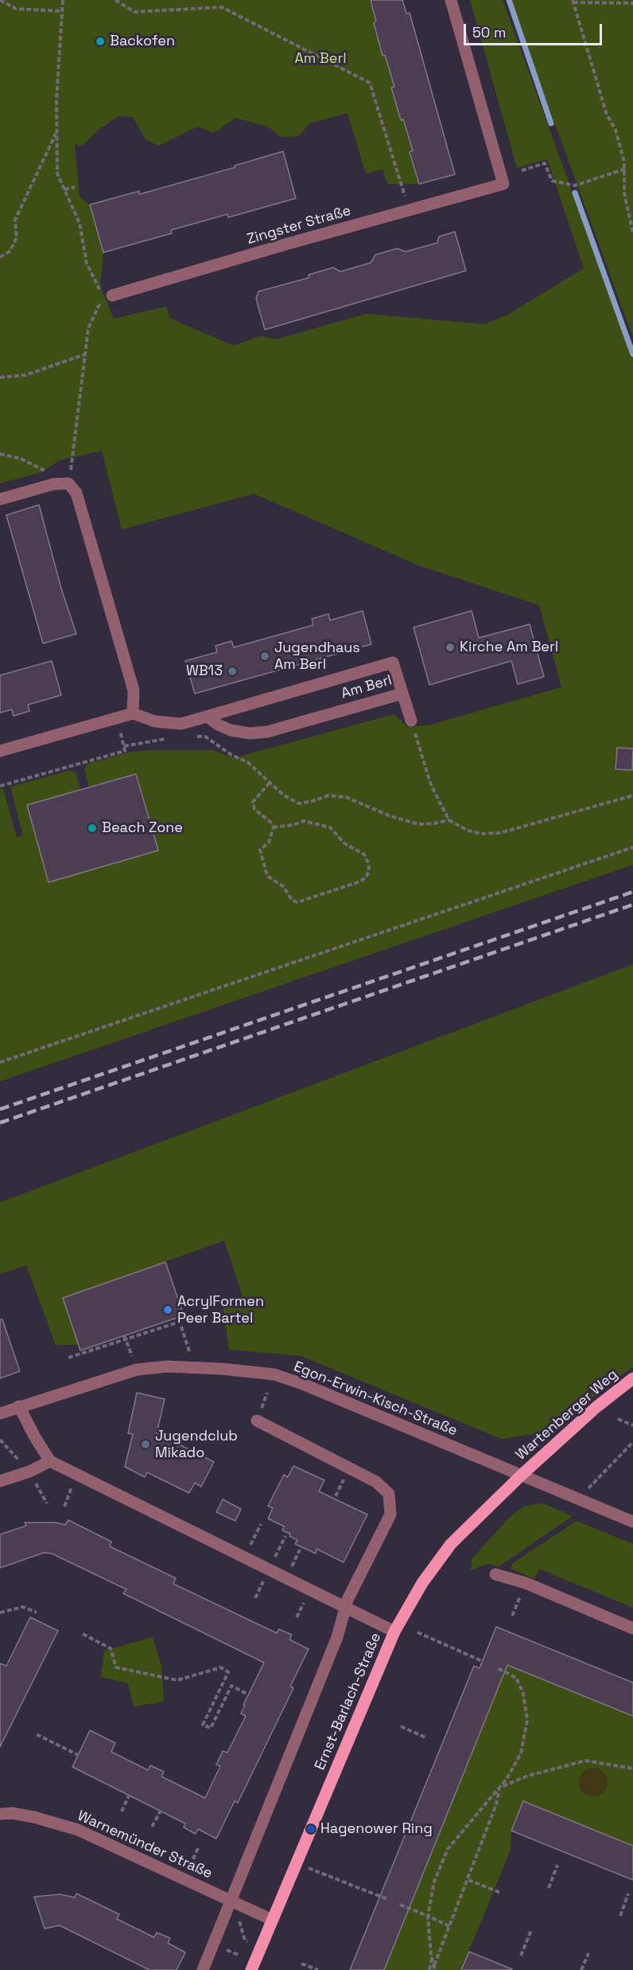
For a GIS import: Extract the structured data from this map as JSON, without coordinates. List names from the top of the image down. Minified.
{"streets":{"main road":["Wartenberger Weg","Ernst-Barlach-Straße"],"street":["Zingster Straße","Am Berl","Egon-Erwin-Kisch-Straße","Warnemünder Straße"]},"crossings":[["Egon-Erwin-Kisch-Straße","Wartenberger Weg"],["Egon-Erwin-Kisch-Straße","Ernst-Barlach-Straße"],["Wartenberger Weg","Ernst-Barlach-Straße"],["Ernst-Barlach-Straße","Warnemünder Straße"]],"parks":["Am Berl"],"places":["Backofen","Kirche Am Berl","Jugendhaus Am Berl","WB13","Beach Zone","AcrylFormen Peer Bartel","Jugendclub Mikado","Hagenower Ring"],"scale_bar":"50 m"}
